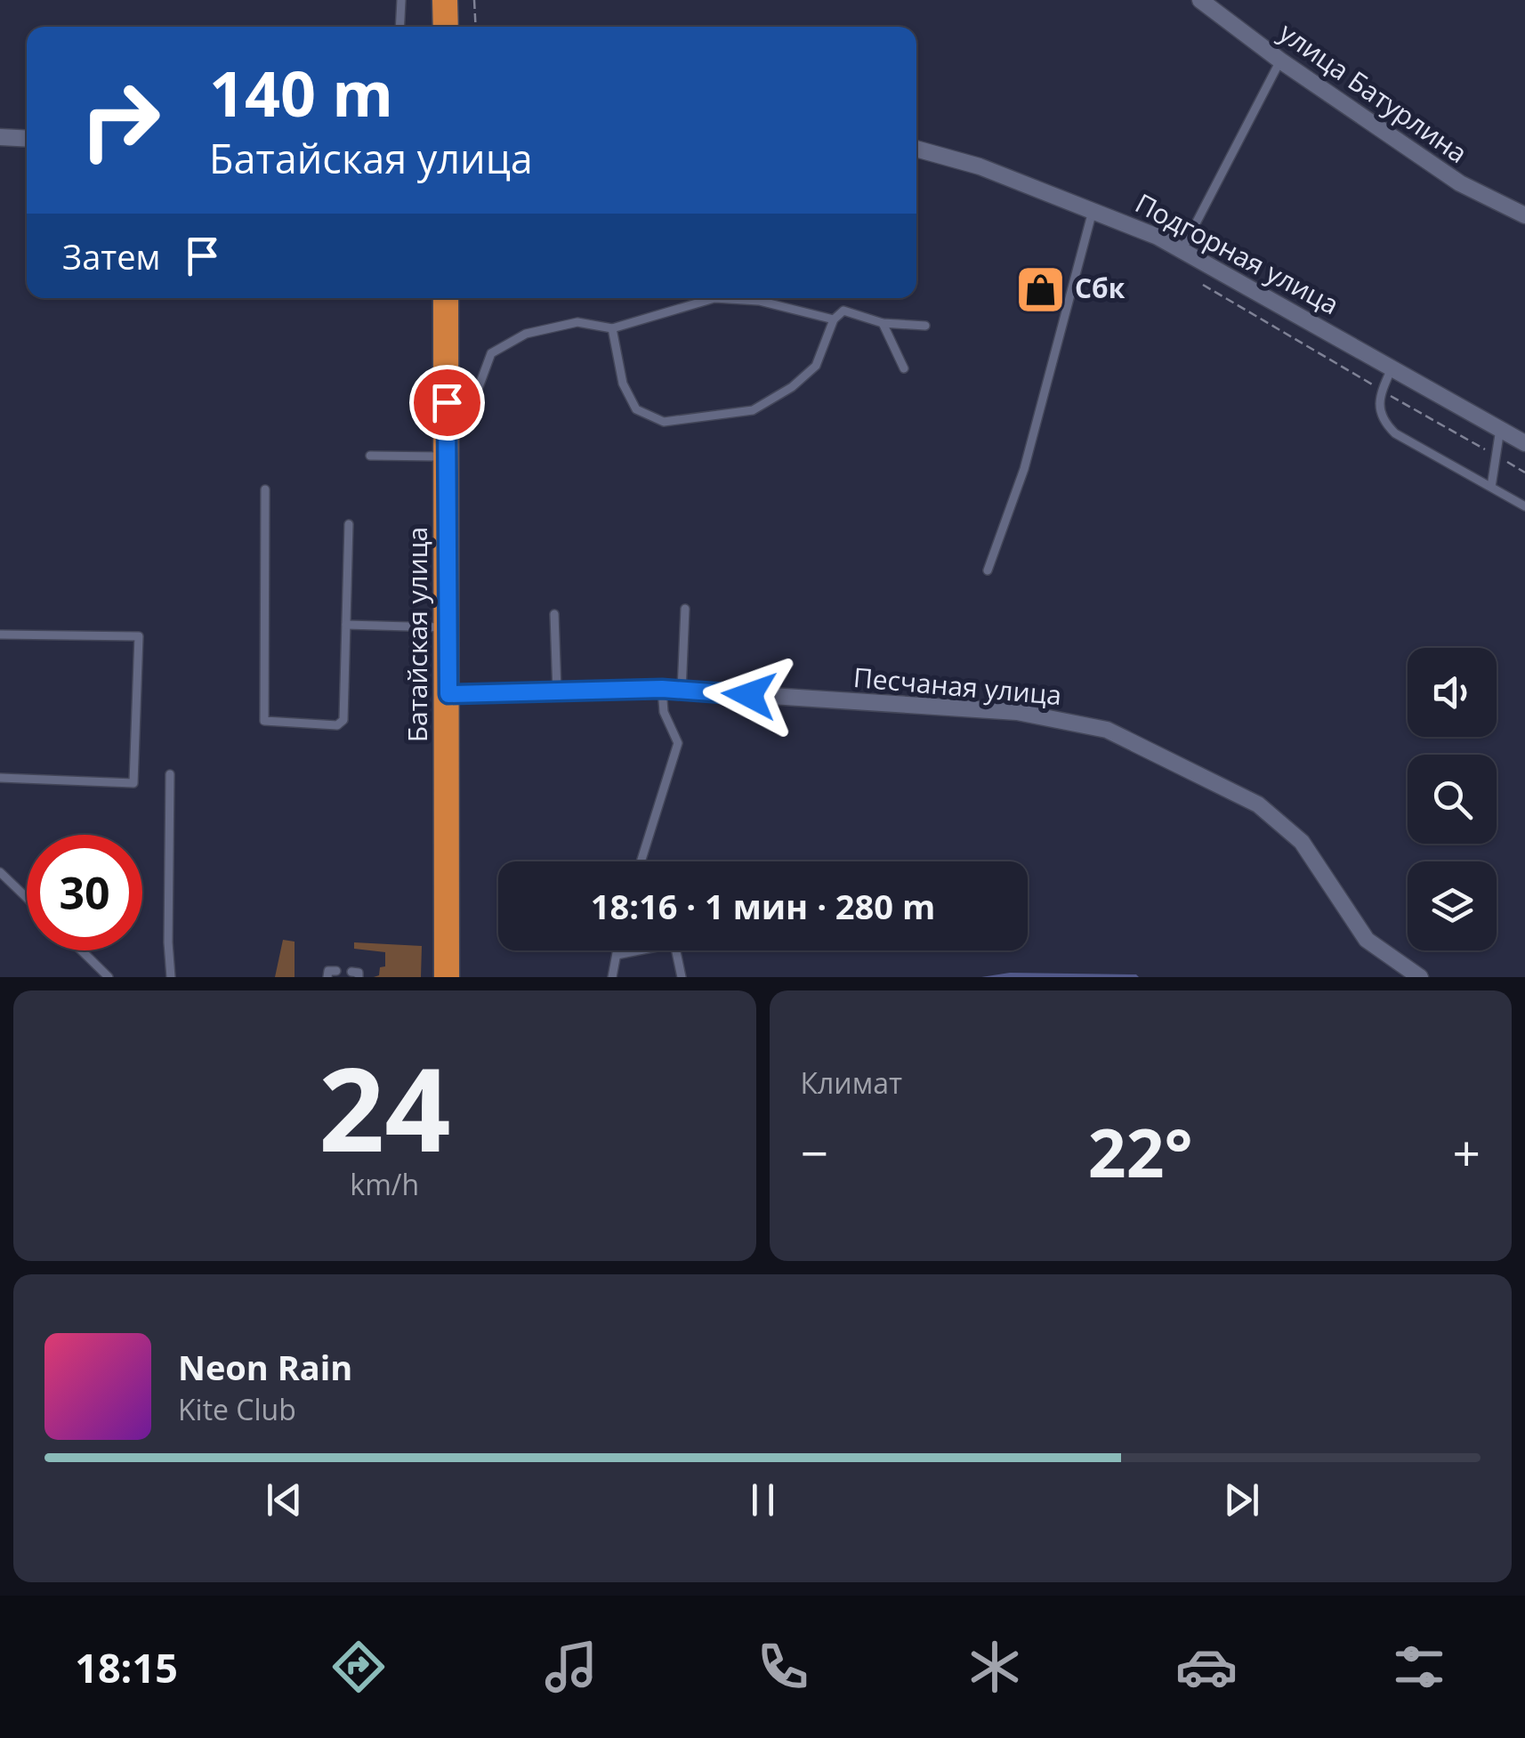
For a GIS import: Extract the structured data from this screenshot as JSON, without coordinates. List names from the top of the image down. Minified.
{"streets":{"highway":["Батайская улица"],"street":["улица Батурлина","Подгорная улица","Песчаная улица"]},"crossings":[["Батайская улица","Песчаная улица"]],"places":{"shop":["Сбк"]},"page":{"turn":["140 m","Батайская улица"],"then":"Затем","limit":"30","trip":"18:16 · 1 мин · 280 m","tile":[["24","km/h"],"Климат"],"heat":["−","22°","+"],"song":["Neon Rain","Kite Club"],"tabs":"18:15"}}
